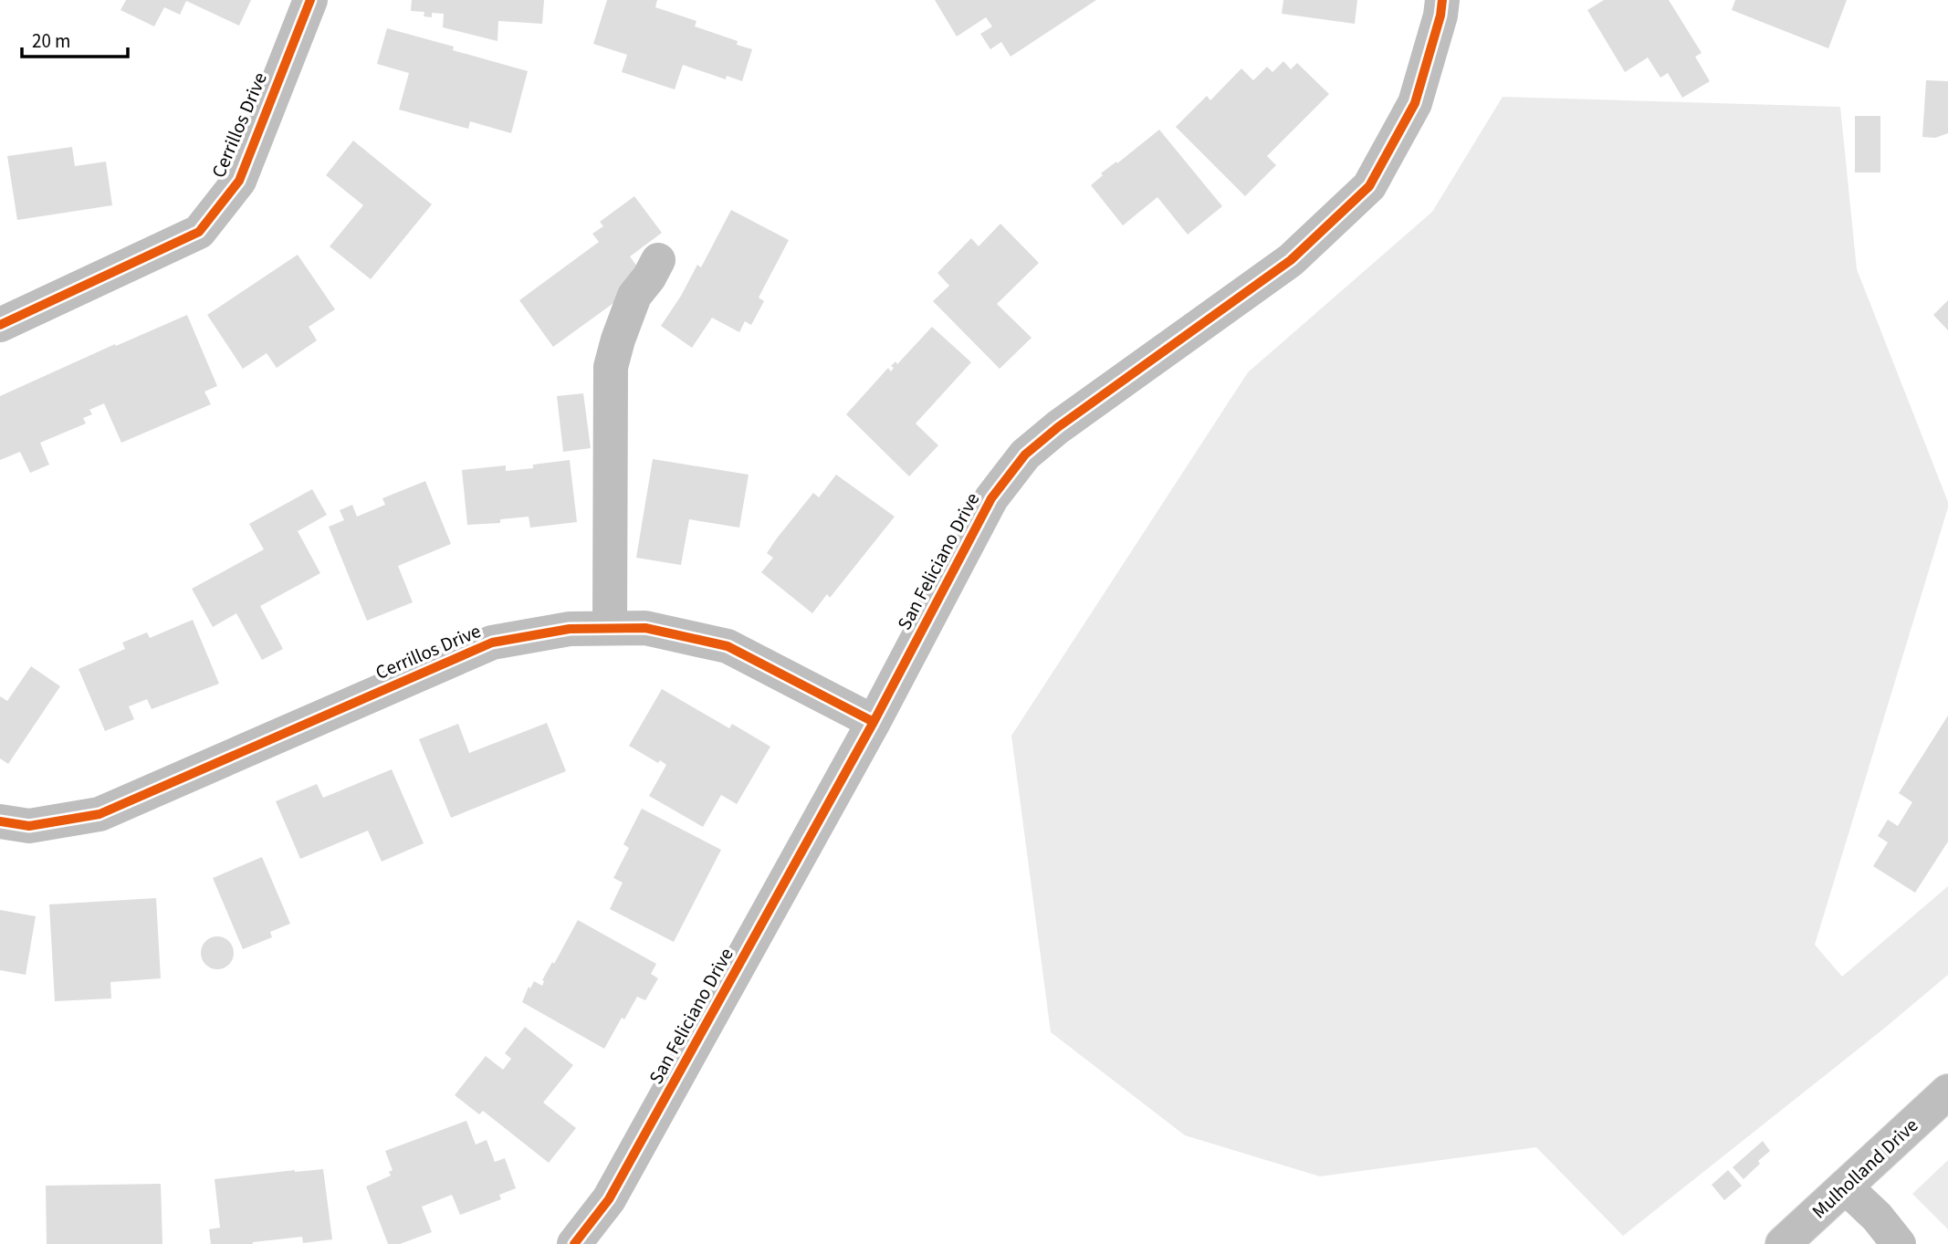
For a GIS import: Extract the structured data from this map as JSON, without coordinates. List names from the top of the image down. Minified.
{"streets":{"street":["Cerrillos Drive","San Feliciano Drive","Mulholland Drive"]},"crossings":[["Cerrillos Drive","San Feliciano Drive"]],"scale_bar":"20 m"}
